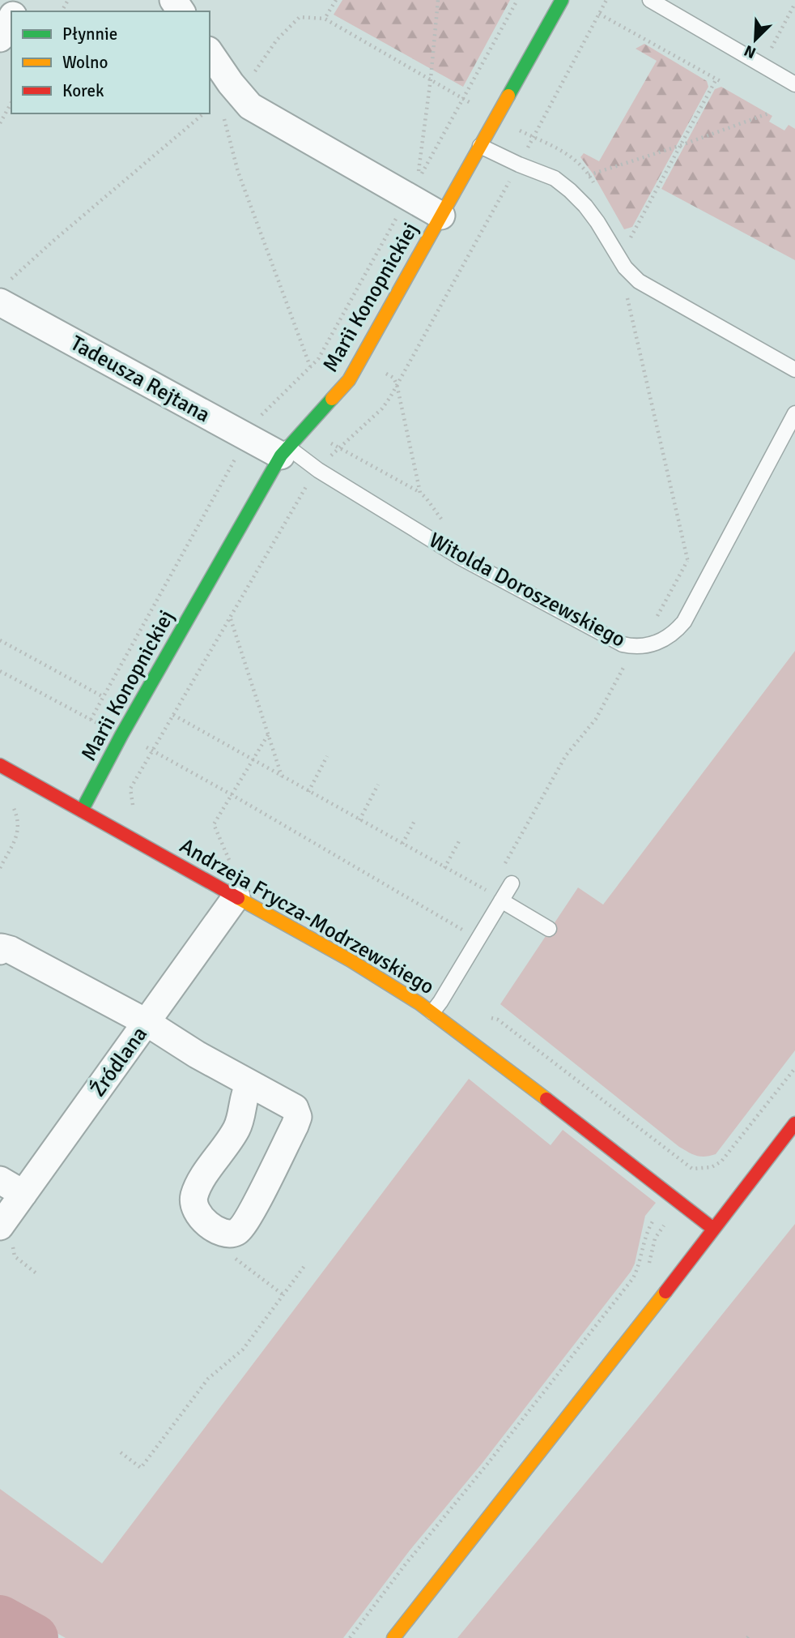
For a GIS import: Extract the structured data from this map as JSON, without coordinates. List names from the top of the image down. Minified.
{"streets":{"street":["Marii Konopnickiej","Tadeusza Rejtana","Andrzeja Frycza-Modrzewskiego","Źródlana"],"lane":["Witolda Doroszewskiego"]},"crossings":[["Marii Konopnickiej","Tadeusza Rejtana"],["Marii Konopnickiej","Witolda Doroszewskiego"],["Marii Konopnickiej","Andrzeja Frycza-Modrzewskiego"],["Tadeusza Rejtana","Witolda Doroszewskiego"],["Andrzeja Frycza-Modrzewskiego","Źródlana"]],"legend":["Płynnie","Wolno","Korek"],"north":"bottom left"}
